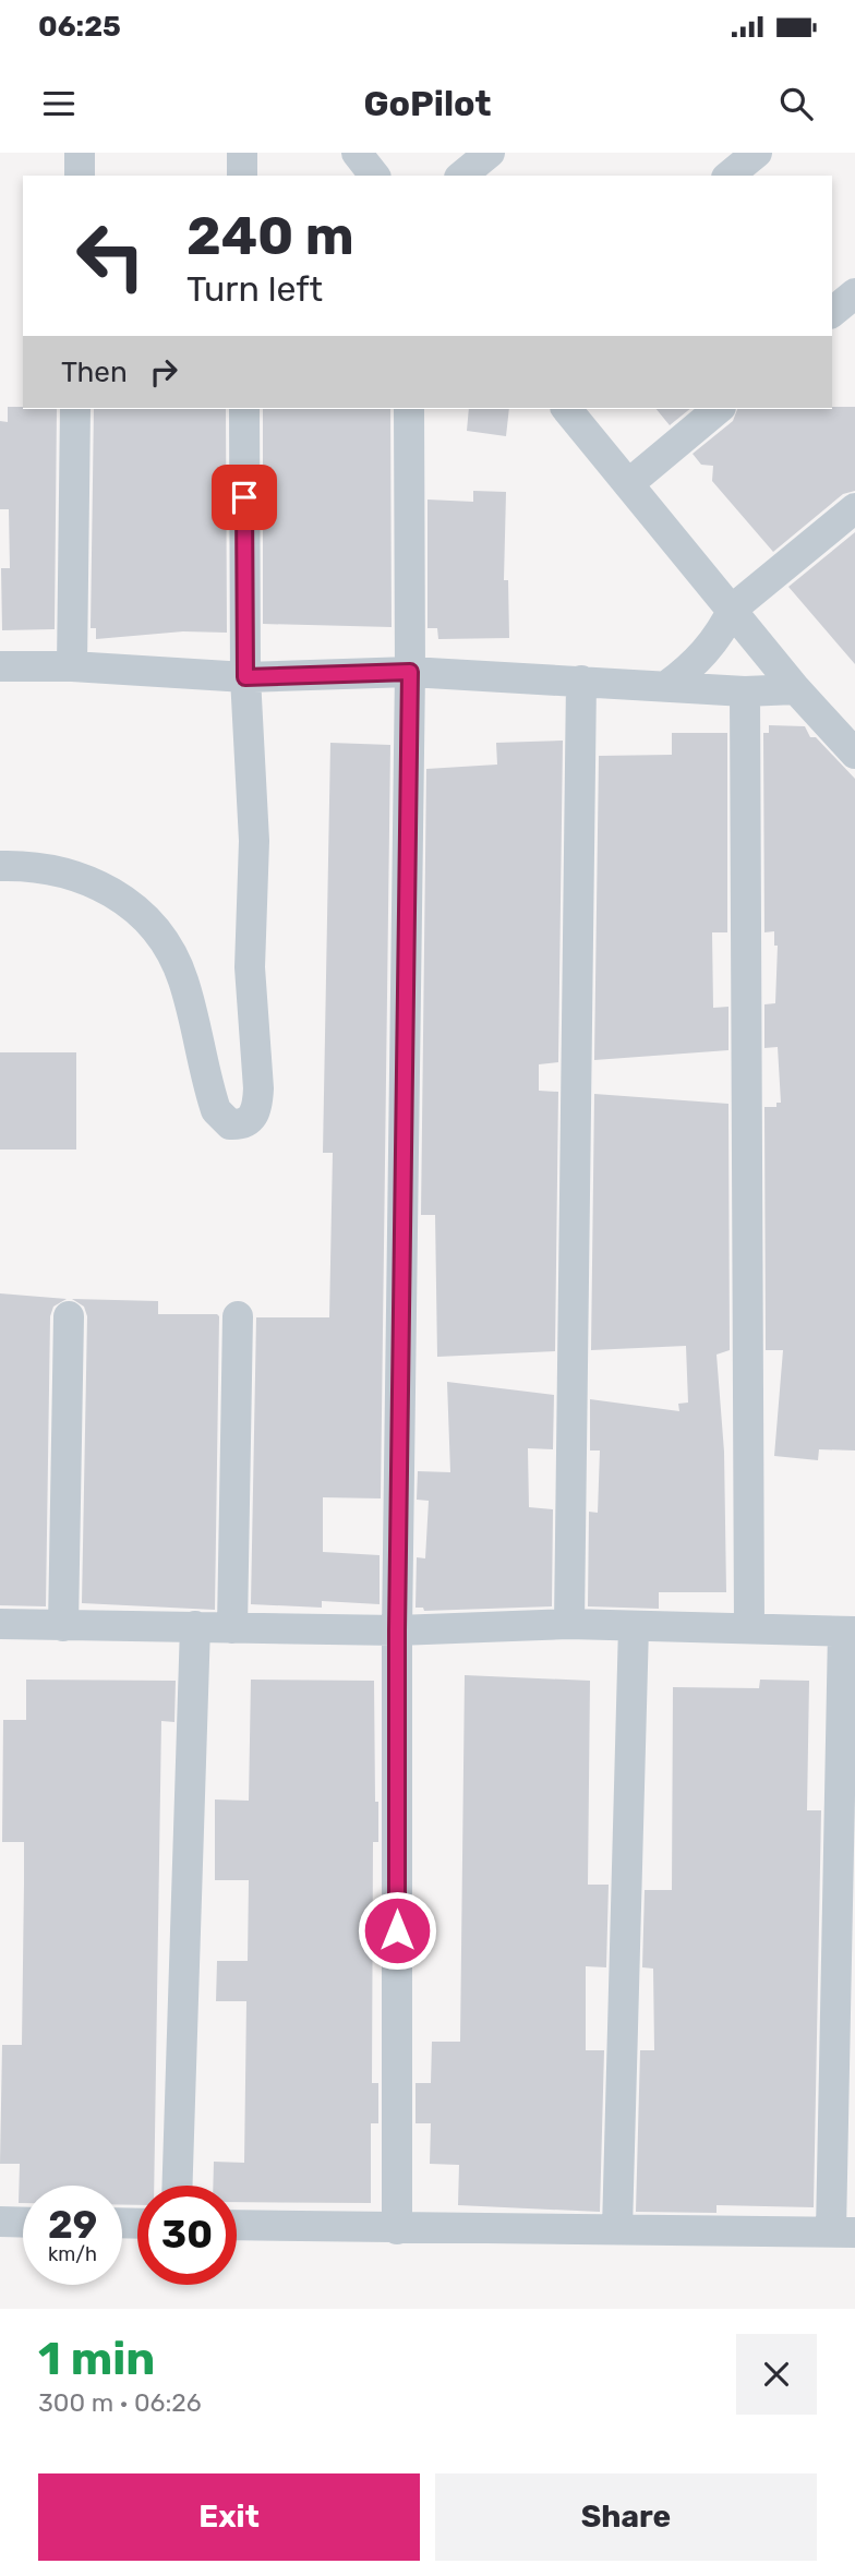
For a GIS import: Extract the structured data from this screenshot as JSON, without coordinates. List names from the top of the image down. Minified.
{"page":{"status":"06:25","header":"GoPilot","turn":["240 m","Turn left"],"then":"Then","speed":"29 km/h","limit":"30","heading":["1 min","300 m · 06:26"],"buttons":["Exit","Share"]}}
